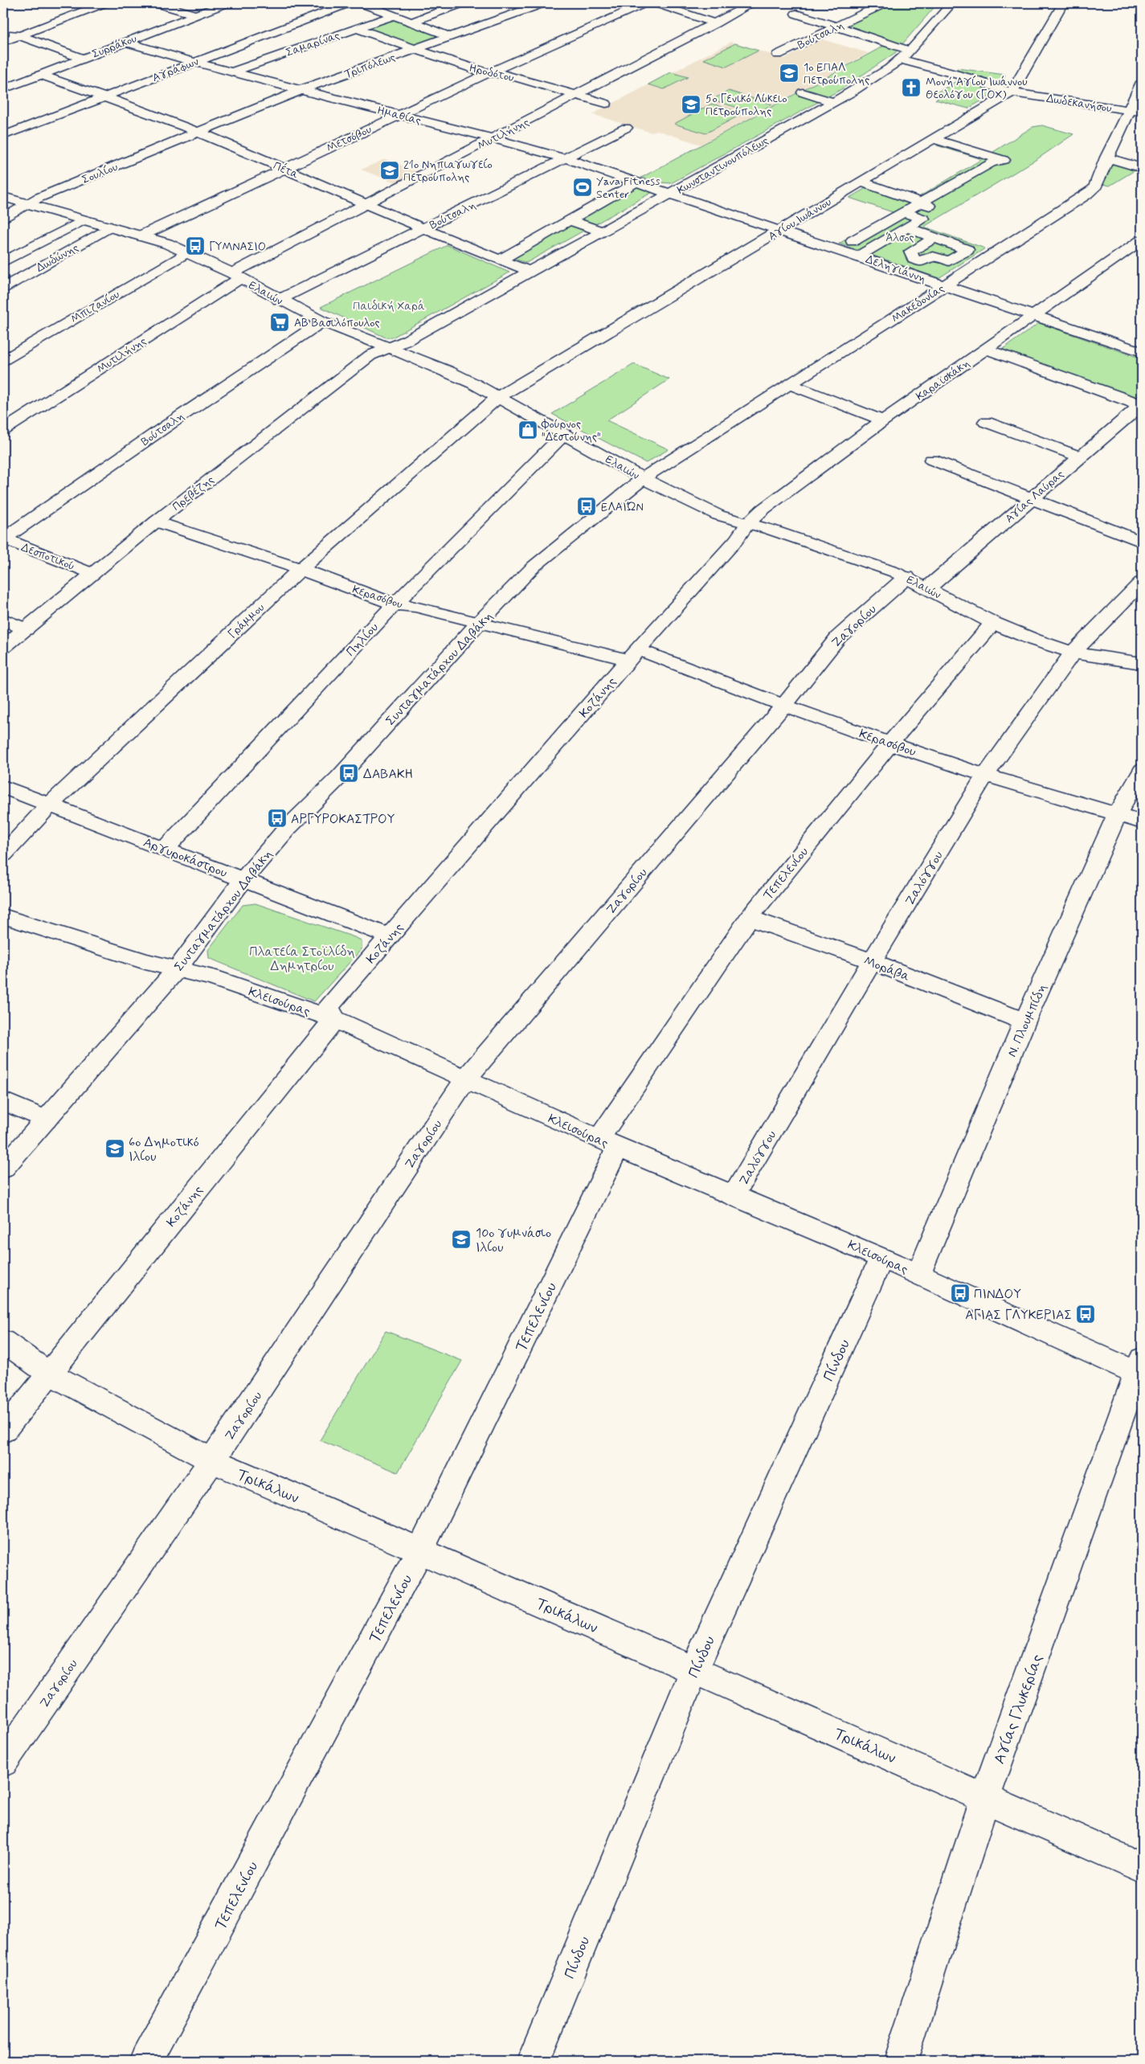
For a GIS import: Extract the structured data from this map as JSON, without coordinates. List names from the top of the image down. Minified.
{"streets":{"street":["Βούτσαλη","Σαμαρίνας","Συρράκου","Τριπόλεως","Αγράφων","Ηροδότου","Δωδεκανήσου","Ημαθίας","Μυτιλήνης","Μετσόβου","Κωνσταντινουπόλεως","Πέτα","Σουλίου","Αγίου Ιωάννου","Δωδώνης","Δεληγιάννη","Ελαιών","Μακεδονίας","Μπιζανίου","Καραϊσκάκη","Πρεβέζης","Αγίας Λαύρας","Δεσποτικού","Κερασόβου","Γράμμου","Ζαγορίου","Πηλίου","Συνταγματάρχου Δαβάκη","Κοζάνης","Αργυροκάστρου","Τεπελενίου","Ζαλόγγου","Μοράβα","Κλεισούρας","N. Πλουμπίδη","Πίνδου","Τρικάλων","Αγίας Γλυκερίας"]},"crossings":[["Βούτσαλη","Δωδεκανήσου"],["Βούτσαλη","Ημαθίας"],["Βούτσαλη","Πέτα"],["Βούτσαλη","Ελαιών"],["Βούτσαλη","Δεσποτικού"],["Σαμαρίνας","Ηροδότου"],["Σαμαρίνας","Ημαθίας"],["Συρράκου","Ημαθίας"],["Συρράκου","Πέτα"],["Τριπόλεως","Ηροδότου"],["Τριπόλεως","Ημαθίας"],["Τριπόλεως","Πέτα"],["Τριπόλεως","Σουλίου"],["Αγράφων","Ημαθίας"],["Αγράφων","Πέτα"],["Ηροδότου","Μυτιλήνης"],["Ηροδότου","Μετσόβου"],["Δωδεκανήσου","Κωνσταντινουπόλεως"],["Δωδεκανήσου","Αγίου Ιωάννου"],["Δωδεκανήσου","Μακεδονίας"],["Ημαθίας","Μυτιλήνης"],["Ημαθίας","Μετσόβου"],["Ημαθίας","Κωνσταντινουπόλεως"],["Ημαθίας","Δεληγιάννη"],["Μυτιλήνης","Πέτα"],["Μυτιλήνης","Ελαιών"],["Μετσόβου","Πέτα"],["Μετσόβου","Ελαιών"],["Κωνσταντινουπόλεως","Πέτα"],["Κωνσταντινουπόλεως","Δεληγιάννη"],["Κωνσταντινουπόλεως","Ελαιών"],["Κωνσταντινουπόλεως","Πρεβέζης"],["Πέτα","Σουλίου"],["Σουλίου","Ελαιών"],["Αγίου Ιωάννου","Δεληγιάννη"],["Αγίου Ιωάννου","Ελαιών"],["Αγίου Ιωάννου","Γράμμου"],["Δωδώνης","Ελαιών"],["Δεληγιάννη","Μακεδονίας"],["Δεληγιάννη","Καραϊσκάκη"],["Ελαιών","Μακεδονίας"],["Ελαιών","Μπιζανίου"],["Ελαιών","Καραϊσκάκη"],["Ελαιών","Πρεβέζης"],["Ελαιών","Αγίας Λαύρας"],["Ελαιών","Γράμμου"],["Ελαιών","Ζαγορίου"],["Ελαιών","Πηλίου"],["Ελαιών","Συνταγματάρχου Δαβάκη"],["Ελαιών","Κοζάνης"],["Ελαιών","Τεπελενίου"],["Ελαιών","Ζαλόγγου"],["Μακεδονίας","Συνταγματάρχου Δαβάκη"],["Καραϊσκάκη","Κοζάνης"],["Πρεβέζης","Δεσποτικού"],["Πρεβέζης","Κερασόβου"],["Κερασόβου","Γράμμου"],["Κερασόβου","Ζαγορίου"],["Κερασόβου","Πηλίου"],["Κερασόβου","Συνταγματάρχου Δαβάκη"],["Κερασόβου","Κοζάνης"],["Κερασόβου","Τεπελενίου"],["Κερασόβου","Ζαλόγγου"],["Κερασόβου","N. Πλουμπίδη"],["Γράμμου","Αργυροκάστρου"],["Ζαγορίου","Κλεισούρας"],["Ζαγορίου","Τρικάλων"],["Πηλίου","Αργυροκάστρου"],["Συνταγματάρχου Δαβάκη","Αργυροκάστρου"],["Συνταγματάρχου Δαβάκη","Κλεισούρας"],["Κοζάνης","Αργυροκάστρου"],["Κοζάνης","Κλεισούρας"],["Κοζάνης","Τρικάλων"],["Τεπελενίου","Μοράβα"],["Τεπελενίου","Κλεισούρας"],["Τεπελενίου","Τρικάλων"],["Ζαλόγγου","Μοράβα"],["Ζαλόγγου","Κλεισούρας"],["Μοράβα","N. Πλουμπίδη"],["Κλεισούρας","N. Πλουμπίδη"],["Κλεισούρας","Πίνδου"],["Κλεισούρας","Αγίας Γλυκερίας"],["Πίνδου","Τρικάλων"],["Τρικάλων","Αγίας Γλυκερίας"]],"parks":["Άλσος","Παιδική Χαρά","Πλατεία Στοϊλίδη Δημητρίου"],"places":{"school or university":["1ο ΕΠΑΛ Πετρούπολης","5ο Γενικό Λύκειο Πετρούπολης","21ο Νηπιαγωγείο Πετρούπολης","6ο Δημοτικό Ιλίου","10ο γυμνάσιο Ιλίου"],"church":["Μονή Αγίου Ιωάννου Θεολόγου (ΓΟΧ)"],"sports":["Yava Fitness Senter"],"bus stop":["ΓΥΜΝΑΣΙΟ","ΕΛΑΙΏΝ","ΔΑΒΑΚΗ","ΑΡΓΥΡΟΚΑΣΤΡΟΥ","ΠΙΝΔΟΥ","ΑΓΙΑΣ ΓΛΥΚΕΡΙΑΣ"],"supermarket":["ΑΒ Βασιλόπουλος"],"shop":["Φούρνος \"Δεστούνης\""]}}
